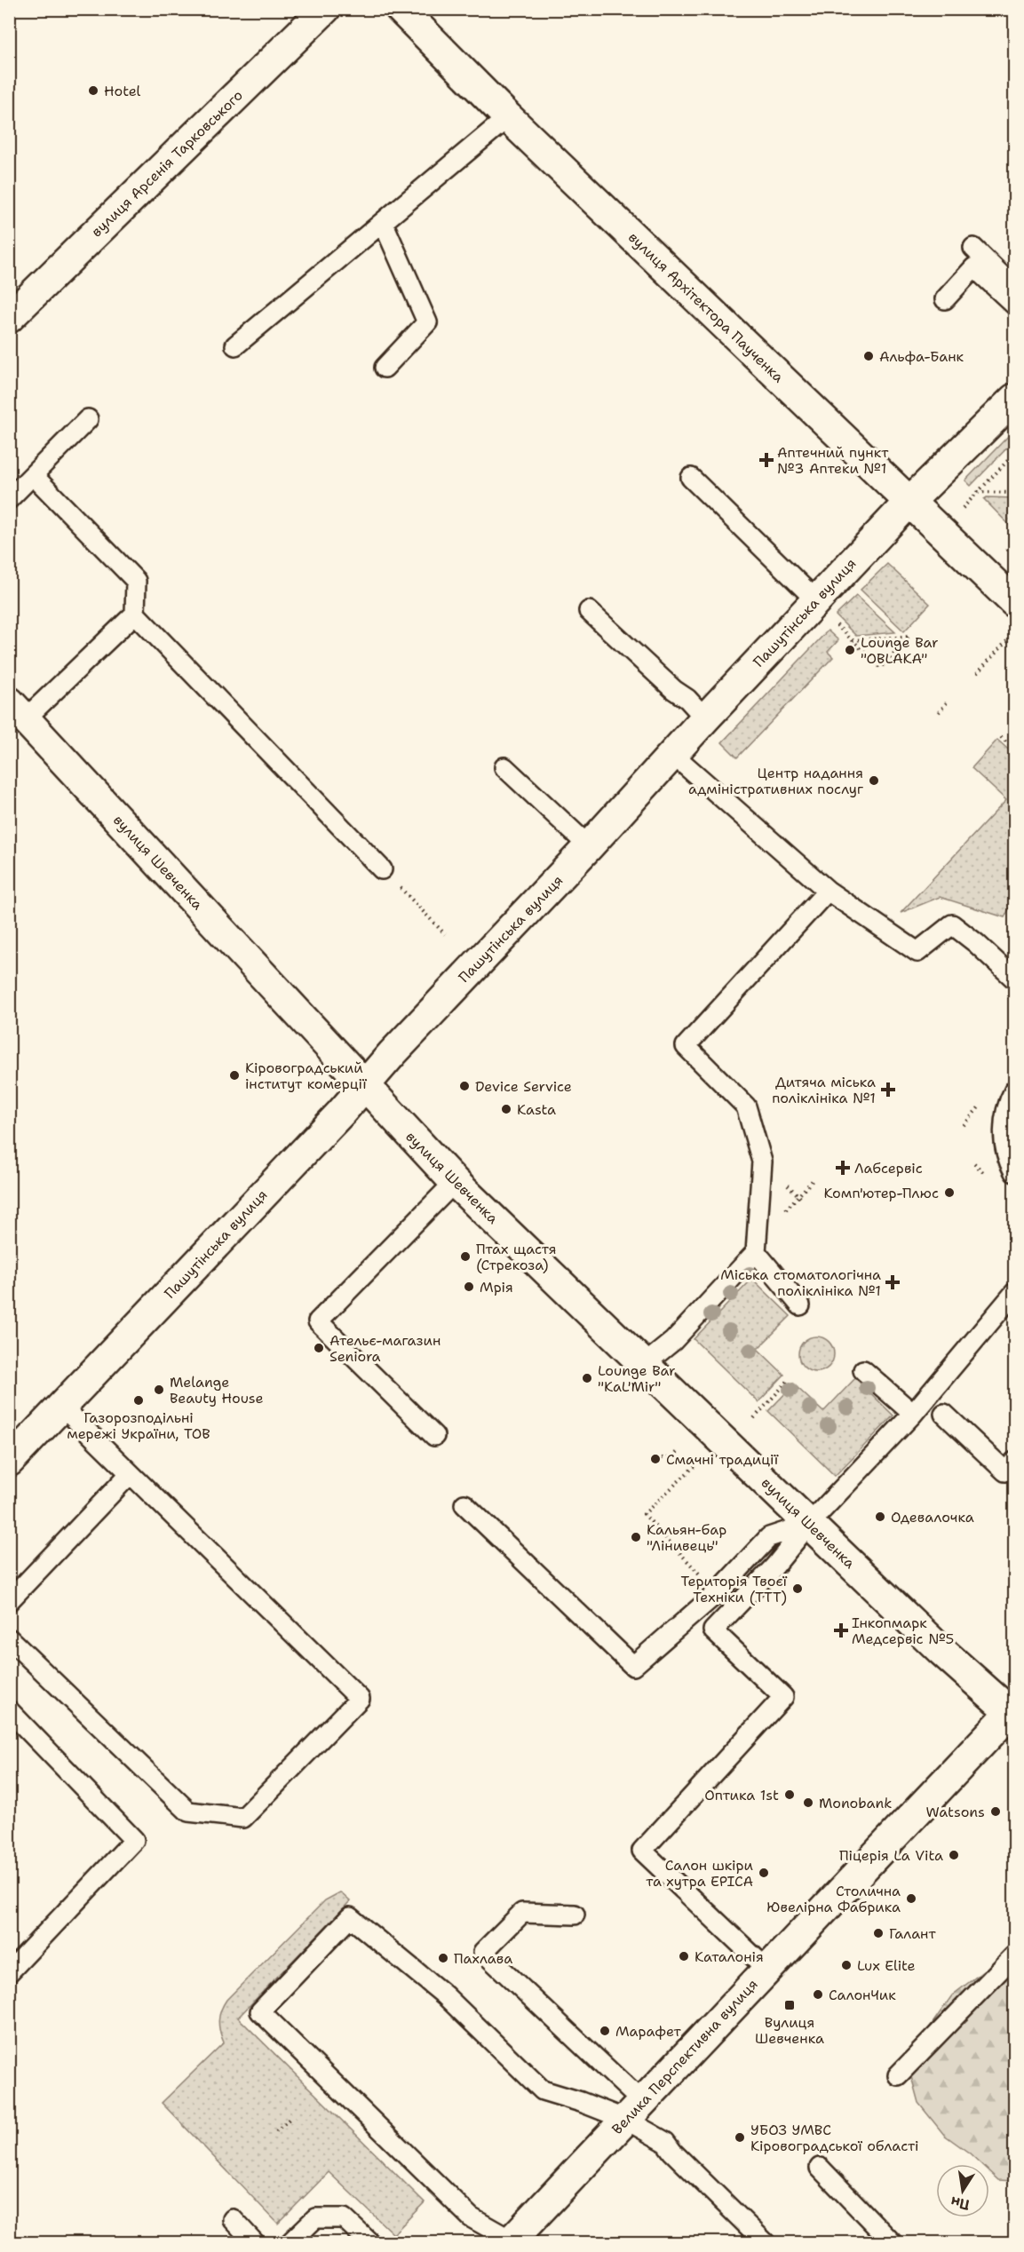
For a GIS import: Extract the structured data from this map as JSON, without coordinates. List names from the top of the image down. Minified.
{"streets":{"street":["вулиця Арсенія Тарковського","вулиця Архітектора Паученка","Пашутінська вулиця","вулиця Шевченка","Велика Перспективна вулиця"]},"crossings":[["вулиця Архітектора Паученка","Пашутінська вулиця"],["Пашутінська вулиця","вулиця Шевченка"],["вулиця Шевченка","Велика Перспективна вулиця"]],"places":{"other":["Hotel","Альфа-Банк","Lounge Bar \"OBLAKA\"","Центр надання адміністративних послуг","Кіровоградський інститут комерції","Device Service","Kasta","Комп'ютер-Плюс","Птах щастя (Стрекоза)","Мрія","Ательє-магазин Seniora","Lounge Bar \"KaL'Mir\"","Melange Beauty House","Газорозподільні мережі України, ТОВ","Смачні традиції","Одевалочка","Кальян-бар \"Лінивець\"","Територія Твоєї Техніки (ТТТ)","Оптика 1st","Monobank","Watsons","Піцерія La Vita","Салон шкіри та хутра EPICA","Столична Ювелірна Фабрика","Галант","Каталонія","Пахлава","Lux Elite","СалонЧик","Марафет","УБОЗ УМВС Кіровоградської області"],"health":["Аптечний пункт №3 Аптеки №1","Дитяча міська поліклініка №1","Лабсервіс","Міська стоматологічна поліклініка №1","Інкопмарк Медсервіс №5"],"transit":["Вулиця Шевченка"]},"north":"bottom"}
